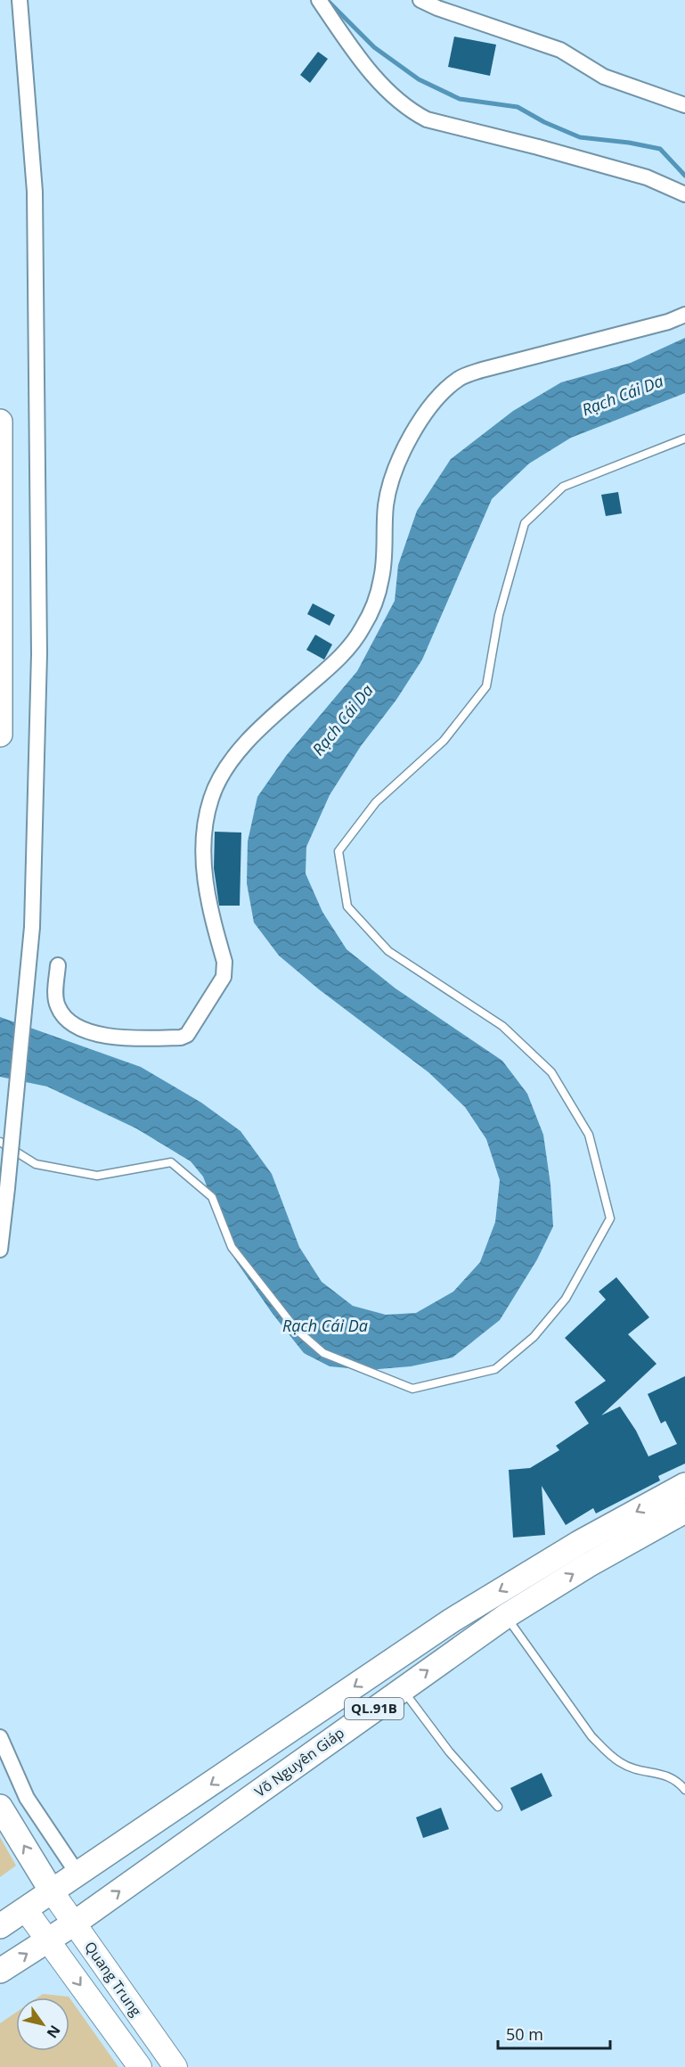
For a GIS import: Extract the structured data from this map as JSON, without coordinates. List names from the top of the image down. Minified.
{"streets":{"highway":["QL.91B","Võ Nguyên Giáp"],"main road":["Quang Trung"]},"crossings":[["Võ Nguyên Giáp","Quang Trung"]],"water":["Rạch Cái Da"],"scale_bar":"50 m","north":"bottom right"}
